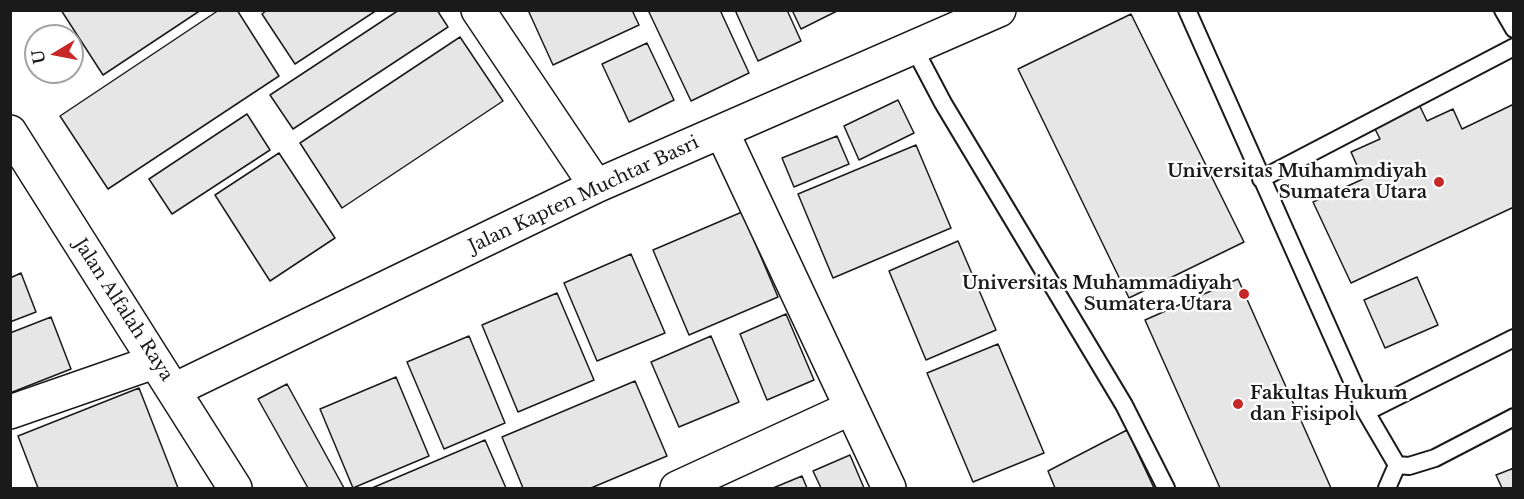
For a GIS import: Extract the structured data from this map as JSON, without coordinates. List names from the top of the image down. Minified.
{"streets":{"street":["Jalan Kapten Muchtar Basri","Jalan Alfalah Raya"]},"crossings":[["Jalan Kapten Muchtar Basri","Jalan Alfalah Raya"]],"places":["Universitas Muhammdiyah Sumatera Utara","Universitas Muhammadiyah Sumatera Utara","Fakultas Hukum dan Fisipol"],"north":"left"}
